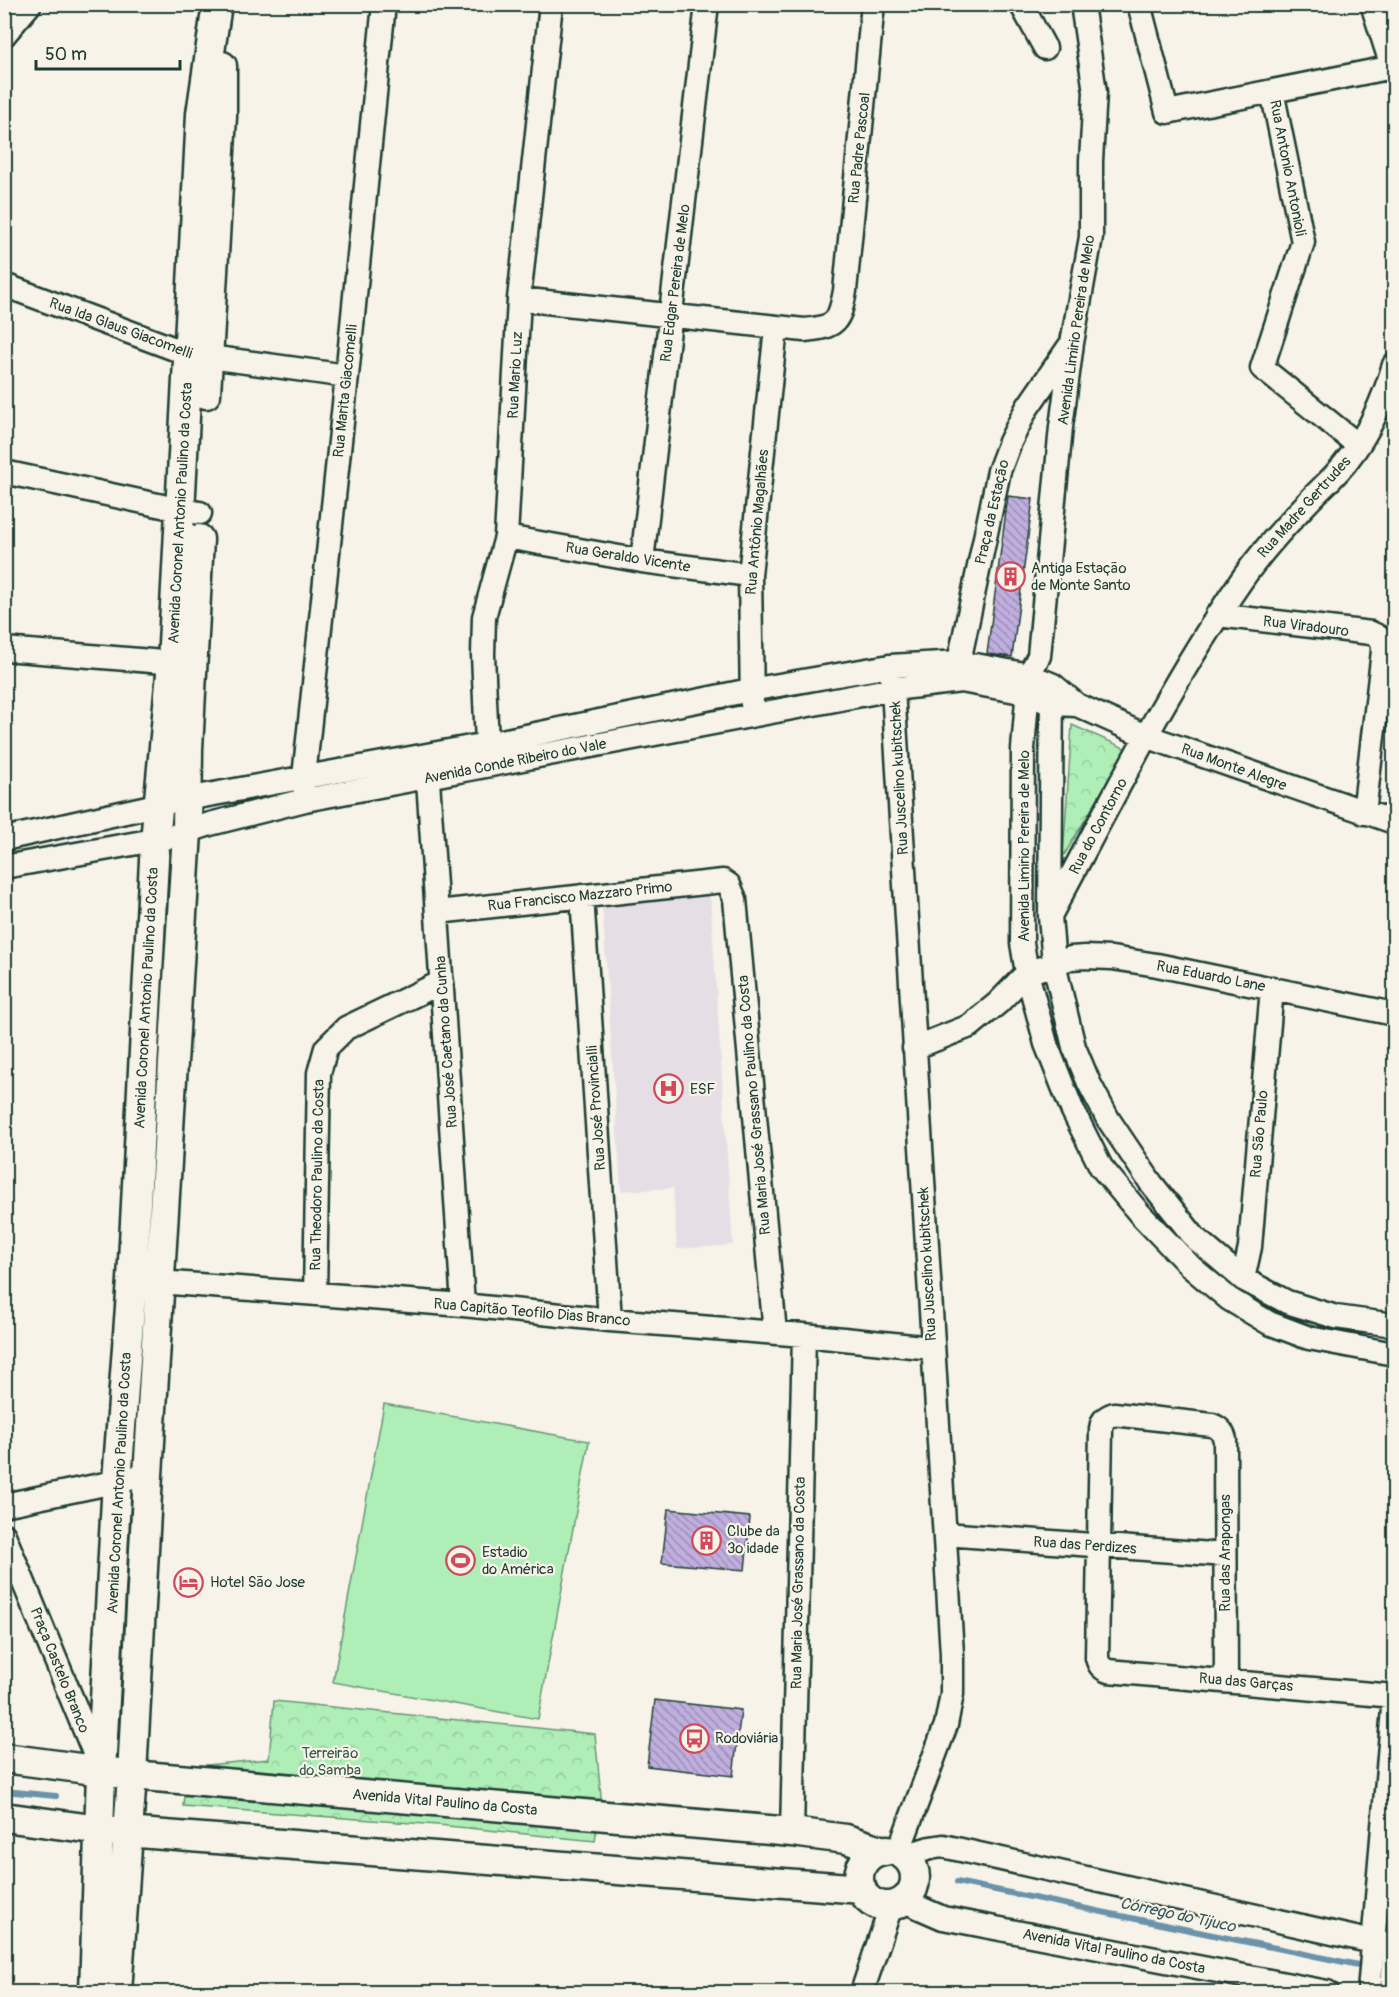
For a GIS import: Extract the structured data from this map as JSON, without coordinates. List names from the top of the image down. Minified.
{"streets":{"street":["Rua Padre Pascoal","Rua Antonio Antonioli","Rua Edgar Pereira de Melo","Rua Ida Glaus Giacomelli","Avenida Limirio Pereira de Melo","Rua Mario Luz","Rua Marita Giacomelli","Rua Madre Gertrudes","Praça da Estação","Avenida Coronel Antonio Paulino da Costa","Rua Antônio Magalhães","Rua Geraldo Vicente","Rua Viradouro","Avenida Conde Ribeiro do Vale","Rua Monte Alegre","Rua Juscelino kubitschek","Rua do Contorno","Rua Francisco Mazzaro Primo","Rua Eduardo Lane","Rua José Caetano da Cunha","Rua Maria José Grassano Paulino da Costa","Rua José Provincialli","Rua São Paulo","Rua Theodoro Paulino da Costa","Rua Capitão Teofilo Dias Branco","Rua das Perdizes","Rua das Arapongas","Rua Maria José Grassano da Costa","Praça Castelo Branco","Rua das Garças","Avenida Vital Paulino da Costa"]},"crossings":[["Rua Padre Pascoal","Rua Edgar Pereira de Melo"],["Rua Padre Pascoal","Rua Mario Luz"],["Rua Padre Pascoal","Rua Antônio Magalhães"],["Rua Antonio Antonioli","Rua Madre Gertrudes"],["Rua Edgar Pereira de Melo","Rua Geraldo Vicente"],["Rua Ida Glaus Giacomelli","Rua Marita Giacomelli"],["Rua Ida Glaus Giacomelli","Avenida Coronel Antonio Paulino da Costa"],["Avenida Limirio Pereira de Melo","Praça da Estação"],["Avenida Limirio Pereira de Melo","Avenida Conde Ribeiro do Vale"],["Avenida Limirio Pereira de Melo","Rua Monte Alegre"],["Avenida Limirio Pereira de Melo","Rua do Contorno"],["Avenida Limirio Pereira de Melo","Rua Eduardo Lane"],["Avenida Limirio Pereira de Melo","Rua São Paulo"],["Rua Mario Luz","Rua Geraldo Vicente"],["Rua Mario Luz","Avenida Conde Ribeiro do Vale"],["Rua Marita Giacomelli","Avenida Conde Ribeiro do Vale"],["Rua Madre Gertrudes","Rua Viradouro"],["Rua Madre Gertrudes","Rua Monte Alegre"],["Rua Madre Gertrudes","Rua do Contorno"],["Praça da Estação","Avenida Conde Ribeiro do Vale"],["Avenida Coronel Antonio Paulino da Costa","Avenida Conde Ribeiro do Vale"],["Avenida Coronel Antonio Paulino da Costa","Rua Capitão Teofilo Dias Branco"],["Avenida Coronel Antonio Paulino da Costa","Praça Castelo Branco"],["Avenida Coronel Antonio Paulino da Costa","Avenida Vital Paulino da Costa"],["Rua Antônio Magalhães","Rua Geraldo Vicente"],["Rua Antônio Magalhães","Avenida Conde Ribeiro do Vale"],["Rua Viradouro","Rua Monte Alegre"],["Avenida Conde Ribeiro do Vale","Rua Monte Alegre"],["Avenida Conde Ribeiro do Vale","Rua Juscelino kubitschek"],["Avenida Conde Ribeiro do Vale","Rua José Caetano da Cunha"],["Rua Monte Alegre","Rua do Contorno"],["Rua Juscelino kubitschek","Rua Capitão Teofilo Dias Branco"],["Rua Juscelino kubitschek","Rua das Perdizes"],["Rua Juscelino kubitschek","Avenida Vital Paulino da Costa"],["Rua Francisco Mazzaro Primo","Rua José Caetano da Cunha"],["Rua Francisco Mazzaro Primo","Rua Maria José Grassano Paulino da Costa"],["Rua Francisco Mazzaro Primo","Rua José Provincialli"],["Rua Eduardo Lane","Rua São Paulo"],["Rua José Caetano da Cunha","Rua Theodoro Paulino da Costa"],["Rua José Caetano da Cunha","Rua Capitão Teofilo Dias Branco"],["Rua Maria José Grassano Paulino da Costa","Rua Capitão Teofilo Dias Branco"],["Rua José Provincialli","Rua Capitão Teofilo Dias Branco"],["Rua Theodoro Paulino da Costa","Rua Capitão Teofilo Dias Branco"],["Rua Capitão Teofilo Dias Branco","Rua Maria José Grassano da Costa"],["Rua das Perdizes","Rua das Arapongas"],["Rua das Perdizes","Rua das Garças"],["Rua das Arapongas","Rua das Garças"],["Rua Maria José Grassano da Costa","Avenida Vital Paulino da Costa"],["Praça Castelo Branco","Avenida Vital Paulino da Costa"]],"water":["Córrego do Tijuco"],"parks":["Terreirão do Samba"],"places":{"building":["Antiga Estação de Monte Santo","Clube da 3º idade"],"hospital":["ESF"],"sports":["Estadio do América"],"hotel":["Hotel São Jose"],"bus stop":["Rodoviária"]},"scale_bar":"50 m"}
